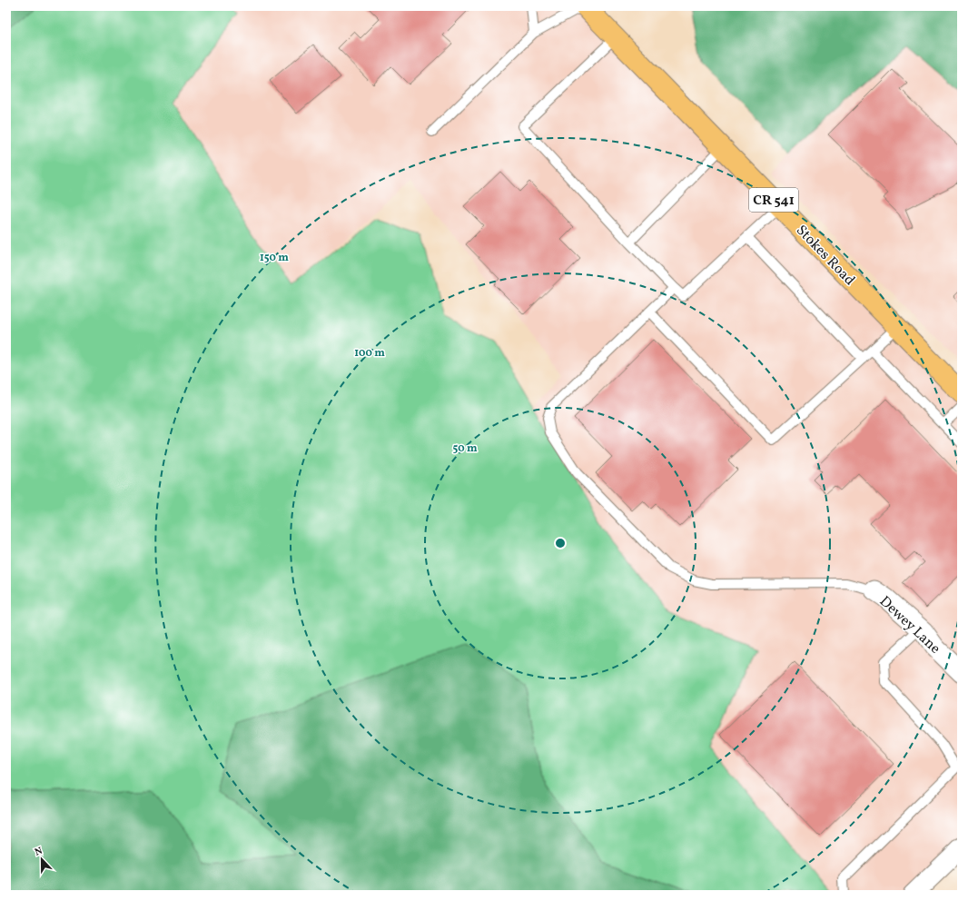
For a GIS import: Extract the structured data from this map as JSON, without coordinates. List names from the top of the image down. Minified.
{"streets":{"main road":["CR 541","Stokes Road"],"street":["Dewey Lane"]},"north":"top","rings":["150 m","100 m","50 m"]}
